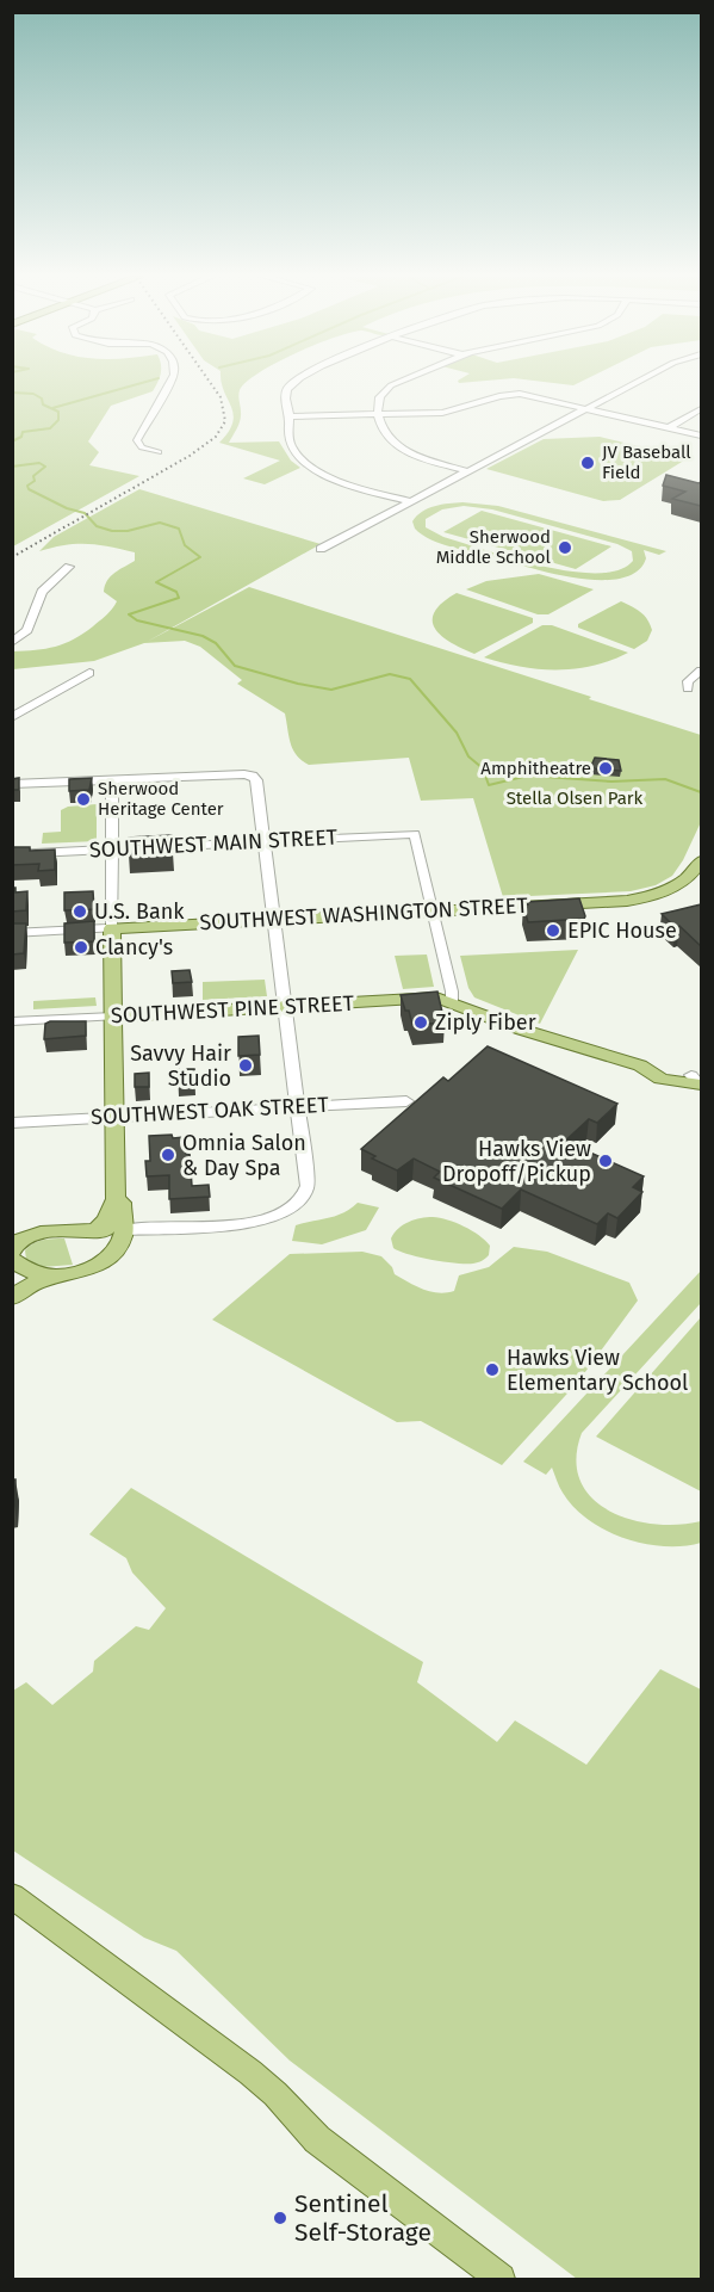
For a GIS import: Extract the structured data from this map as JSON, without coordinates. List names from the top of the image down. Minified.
{"streets":{"main road":["SOUTHWEST WASHINGTON STREET","SOUTHWEST PINE STREET"],"street":["SOUTHWEST MAIN STREET","SOUTHWEST OAK STREET"]},"crossings":[["SOUTHWEST MAIN STREET","SOUTHWEST WASHINGTON STREET"]],"parks":["Stella Olsen Park"],"places":["JV Baseball Field","Sherwood Middle School","Amphitheatre","Sherwood Heritage Center","U.S. Bank","EPIC House","Clancy's","Ziply Fiber","Savvy Hair Studio","Omnia Salon & Day Spa","Hawks View Dropoff/Pickup","Hawks View Elementary School","Sentinel Self-Storage"]}
